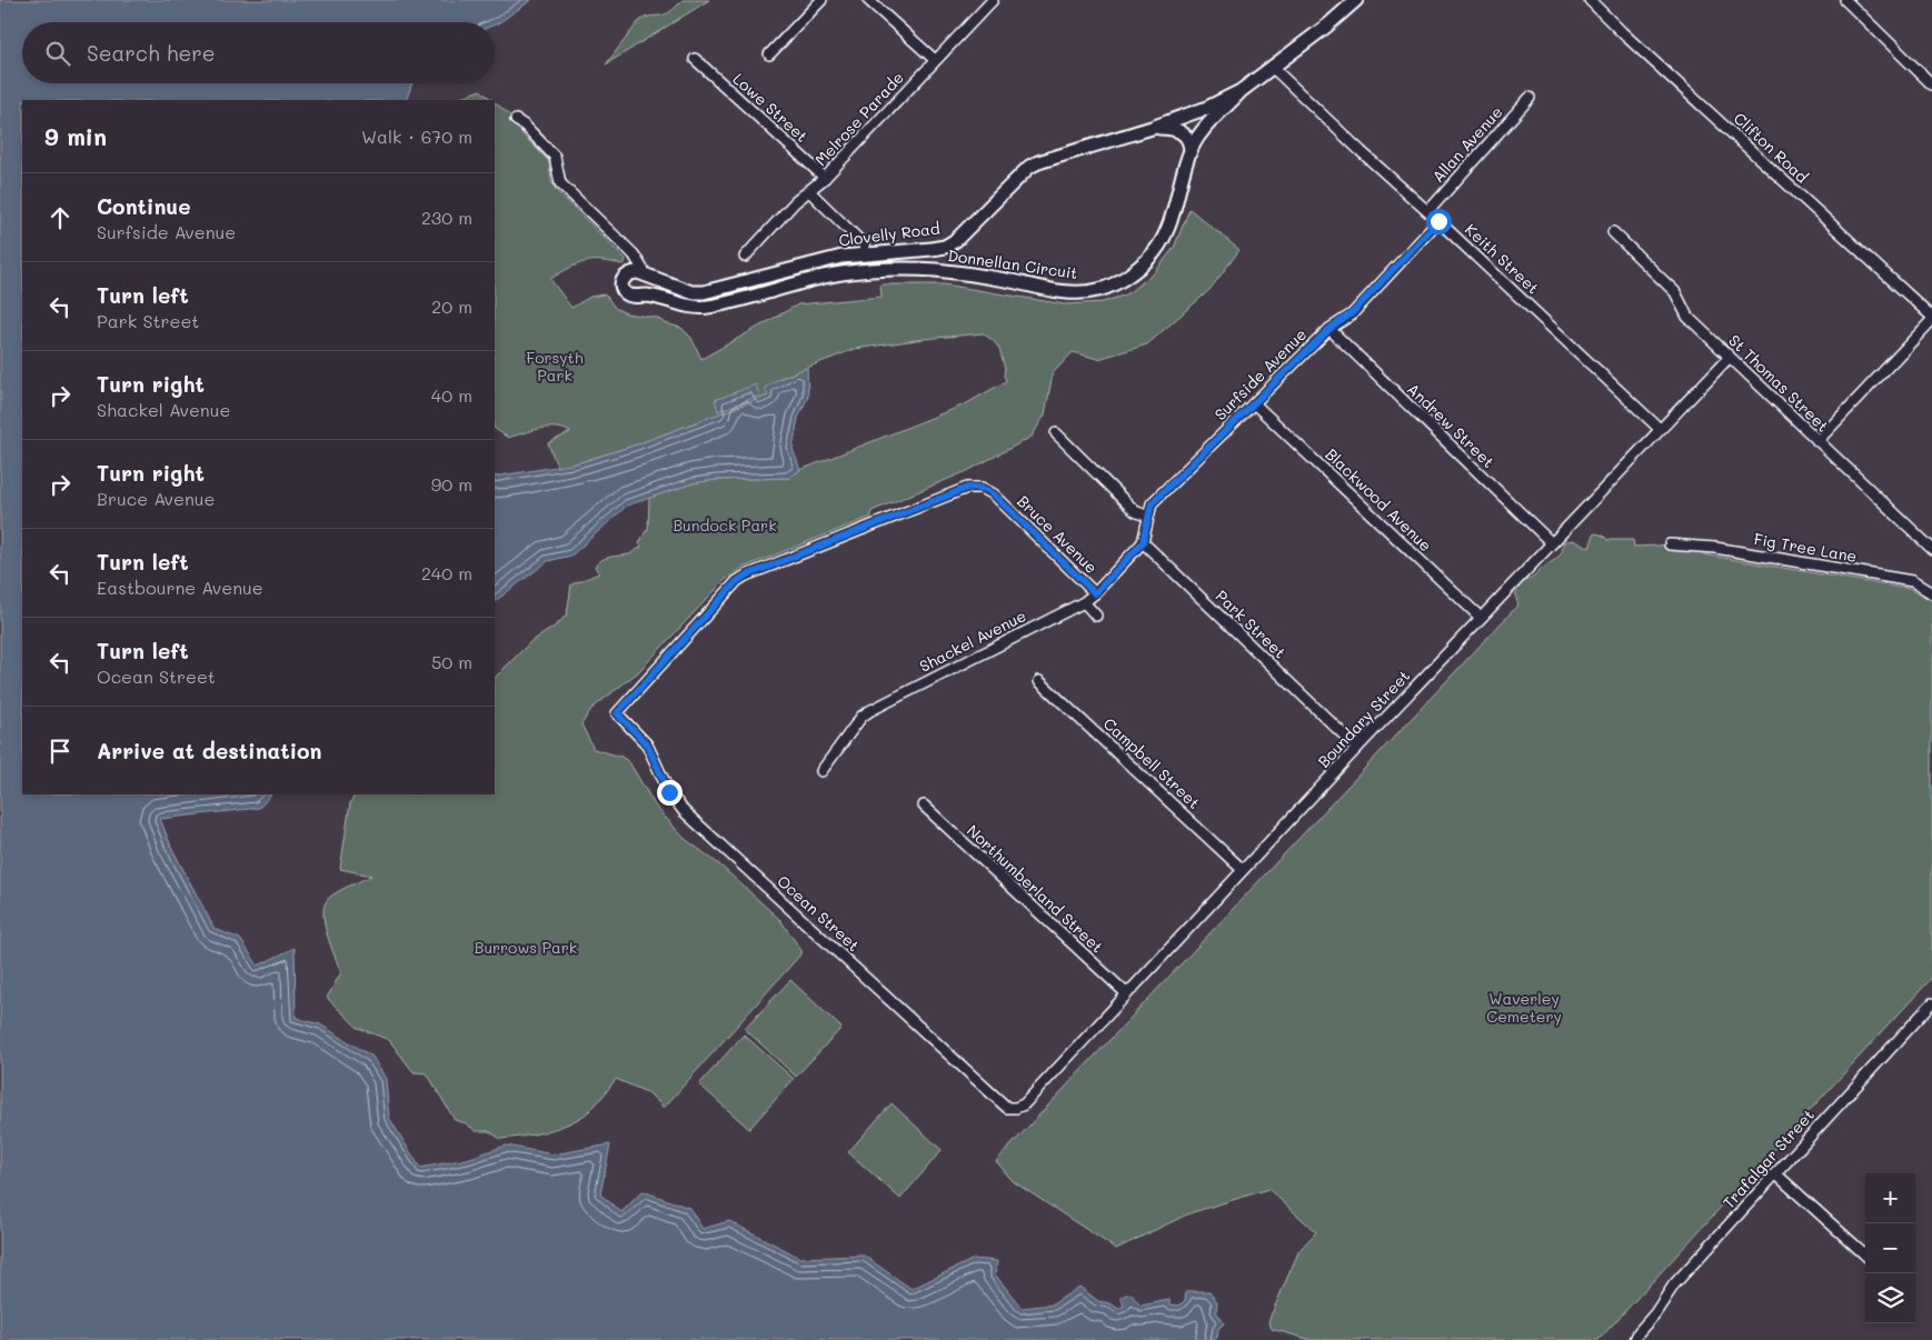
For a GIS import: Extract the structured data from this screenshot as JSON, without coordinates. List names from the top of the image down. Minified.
{"streets":{"street":["Lowe Street","Melrose Parade","Allan Avenue","Clifton Road","Clovelly Road","Keith Street","Donnellan Circuit","Surfside Avenue","St Thomas Street","Andrew Street","Blackwood Avenue","Bruce Avenue","Fig Tree Lane","Park Street","Shackel Avenue","Boundary Street","Campbell Street","Northumberland Street","Ocean Street","Trafalgar Street"]},"crossings":[["Lowe Street","Melrose Parade"],["Allan Avenue","Keith Street"],["Clovelly Road","Keith Street"],["Clovelly Road","Donnellan Circuit"],["Keith Street","Surfside Avenue"],["Keith Street","Boundary Street"],["Surfside Avenue","Andrew Street"],["Surfside Avenue","Blackwood Avenue"],["St Thomas Street","Boundary Street"],["Andrew Street","Boundary Street"],["Blackwood Avenue","Boundary Street"],["Bruce Avenue","Shackel Avenue"],["Bruce Avenue","Ocean Street"],["Park Street","Shackel Avenue"],["Park Street","Boundary Street"],["Boundary Street","Campbell Street"],["Boundary Street","Northumberland Street"],["Boundary Street","Ocean Street"]],"parks":["Forsyth Park","Bundock Park","Burrows Park","Waverley Cemetery"],"page":{"search":"Search here","heading":["9 min","Walk · 670 m"],"list":[["Continue","Surfside Avenue","230 m"],["Turn left","Park Street","20 m"],["Turn right","Shackel Avenue","40 m"],["Turn right","Bruce Avenue","90 m"],["Turn left","Eastbourne Avenue","240 m"],["Turn left","Ocean Street","50 m"],"Arrive at destination"],"map_buttons":["+","−"]}}
